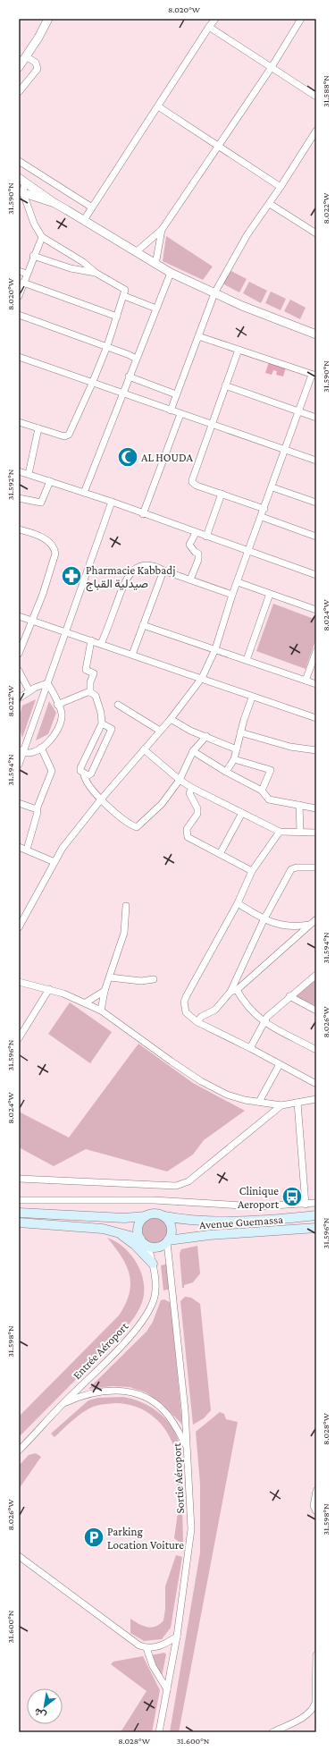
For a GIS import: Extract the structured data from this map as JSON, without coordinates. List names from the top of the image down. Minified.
{"streets":{"main road":["Avenue Guemassa"],"street":["Entrée Aéroport","Sortie Aéroport"]},"crossings":[["Avenue Guemassa","Entrée Aéroport"],["Avenue Guemassa","Sortie Aéroport"],["Entrée Aéroport","Sortie Aéroport"]],"places":{"mosque":["AL HOUDA"],"pharmacy":["Pharmacie Kabbadj صيدلية القباج"],"bus stop":["Clinique Aeroport"],"parking":["Parking Location Voiture"]},"north":"bottom left","coordinates":["8.020°W","31.588°N","31.590°N","8.022°W","31.592°N","8.024°W","31.594°N","8.026°W","31.596°N","31.598°N","8.028°W","31.600°N"]}
